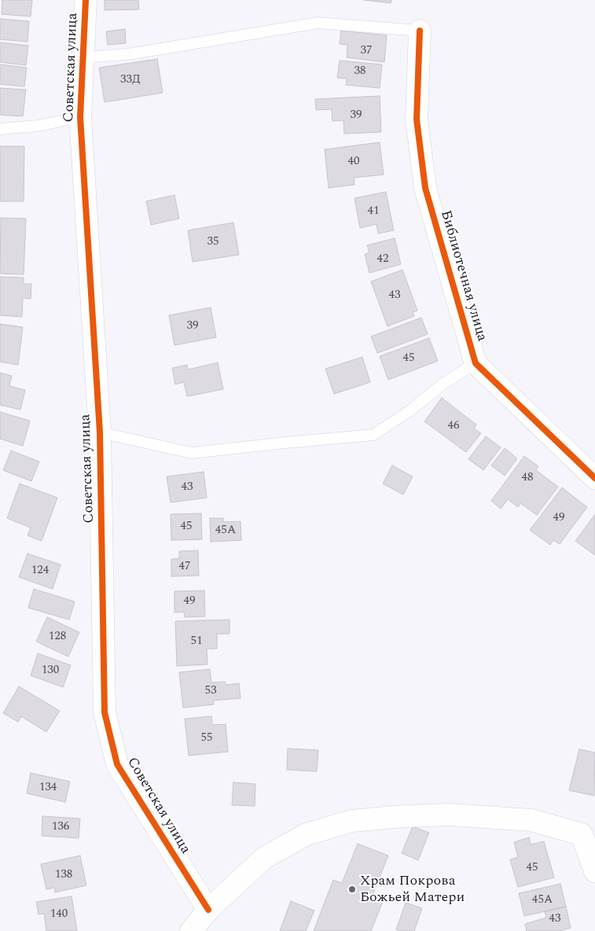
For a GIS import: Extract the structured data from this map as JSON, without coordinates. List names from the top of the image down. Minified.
{"streets":{"street":["Советская улица","Библиотечная улица"]},"places":["Храм Покрова Божьей Матери"],"house_numbers":["37","38","33Д","39","40","41","35","42","43","39","45","46","48","43","49","45","45А","47","124","49","128","51","130","53","55","134","136","45","138","45А","140","43"]}
